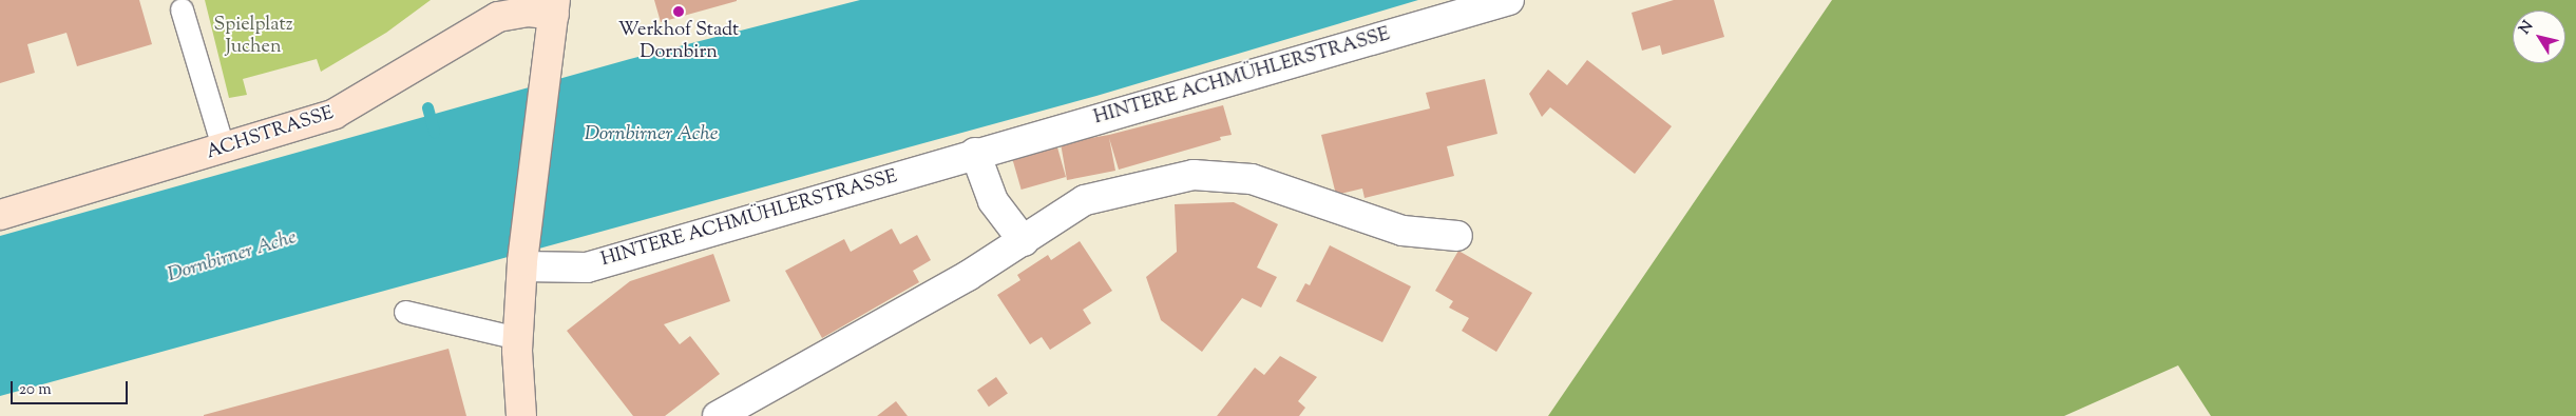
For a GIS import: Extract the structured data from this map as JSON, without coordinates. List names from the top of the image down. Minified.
{"streets":{"street":["HINTERE ACHMÜHLERSTRASSE","ACHSTRASSE"]},"water":["Dornbirner Ache"],"parks":["Spielplatz Juchen"],"places":["Werkhof Stadt Dornbirn"],"scale_bar":"20 m","north":"top left"}
